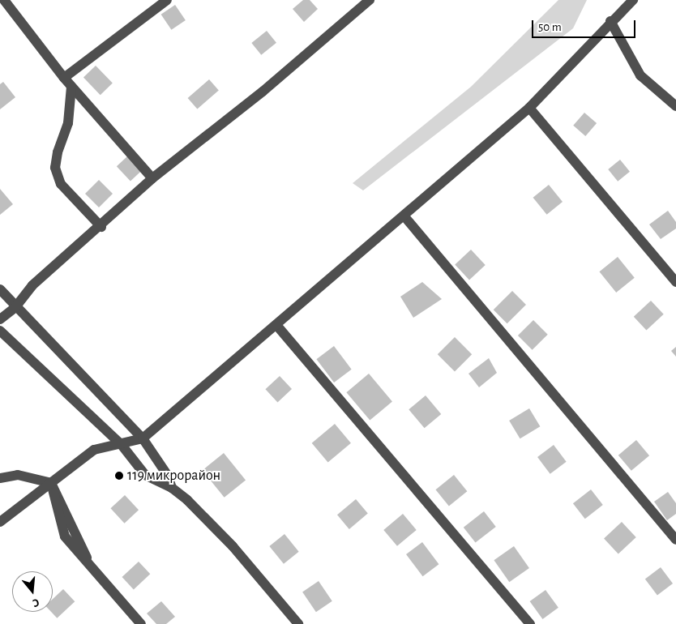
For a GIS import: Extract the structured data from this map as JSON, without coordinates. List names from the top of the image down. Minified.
{"places":["119 микрорайон"],"scale_bar":"50 m","north":"bottom"}
